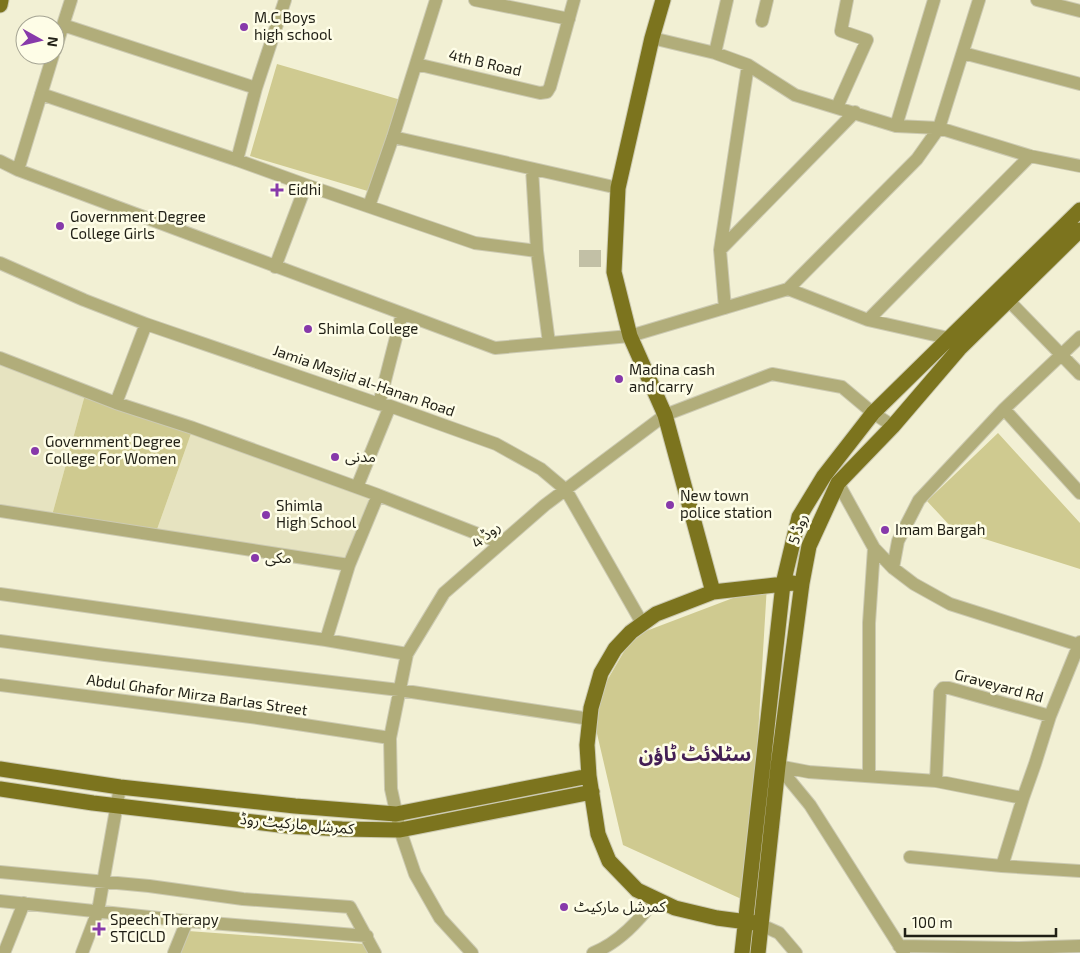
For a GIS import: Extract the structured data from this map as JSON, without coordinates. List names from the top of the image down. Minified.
{"streets":{"main road":["روڈ 5","کمرشل مارکیٹ روڈ"],"street":["4th B Road","Jamia Masjid al-Hanan Road","روڈ 4","Graveyard Rd","Abdul Ghafor Mirza Barlas Street"]},"crossings":[["Jamia Masjid al-Hanan Road","روڈ 4"],["روڈ 5","روڈ 4"],["روڈ 4","Abdul Ghafor Mirza Barlas Street"],["روڈ 4","کمرشل مارکیٹ روڈ"]],"districts":["سٹلائٹ ٹاؤن"],"places":{"other":["M.C Boys high school","Government Degree College Girls","Shimla College","Madina cash and carry","Government Degree College For Women","مدنی","New town police station","Shimla High School","Imam Bargah","مکی","کمرشل مارکیٹ"],"health":["Eidhi","Speech Therapy STCICLD"]},"scale_bar":"100 m","north":"right"}
